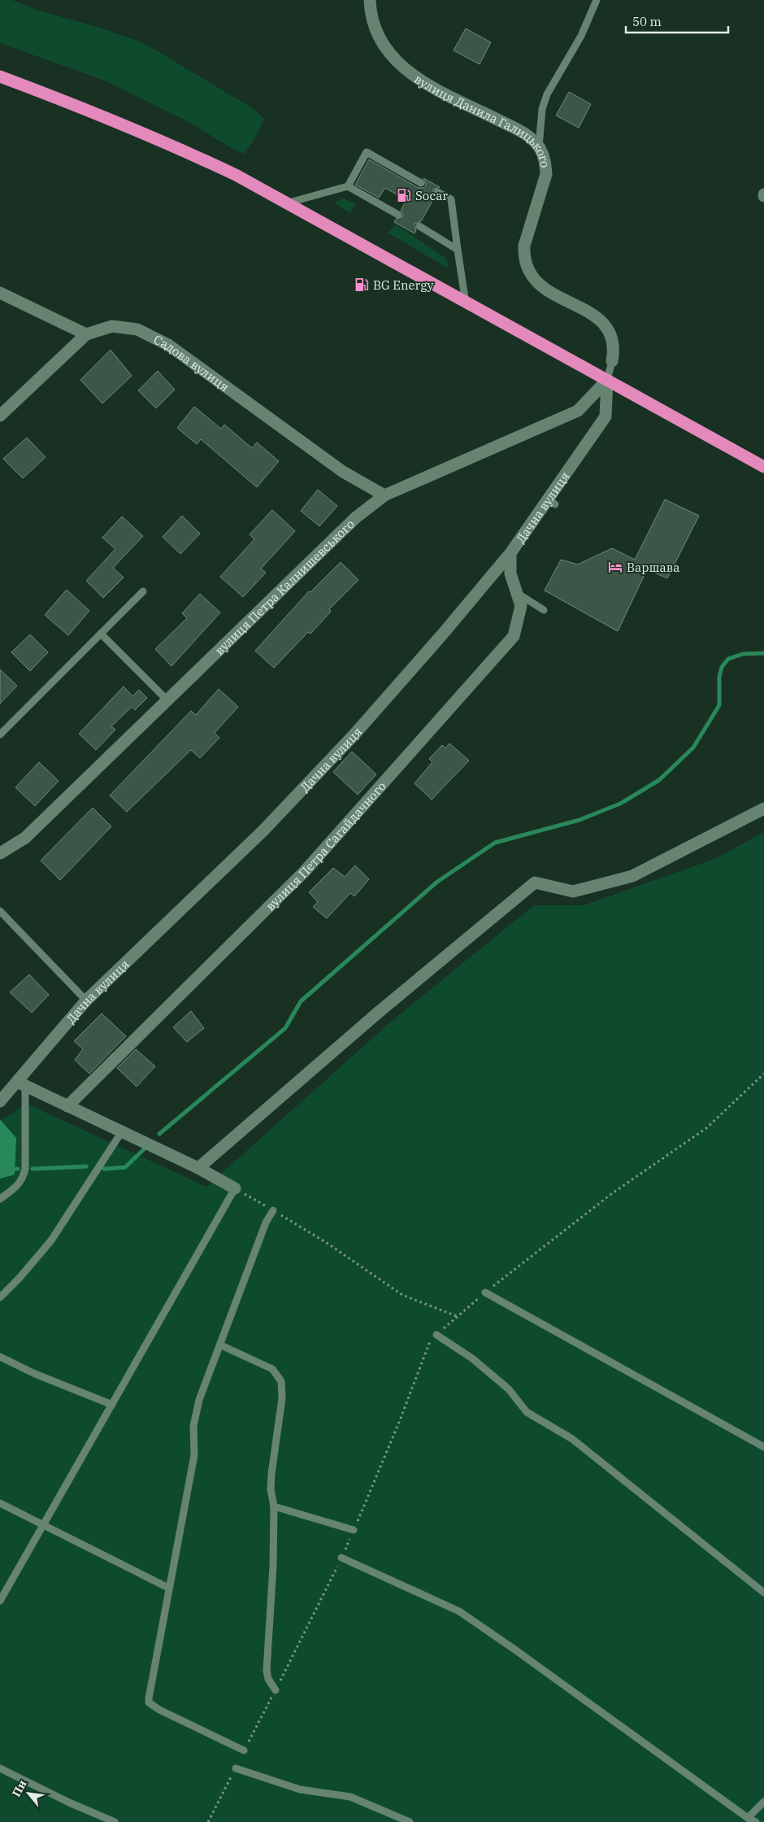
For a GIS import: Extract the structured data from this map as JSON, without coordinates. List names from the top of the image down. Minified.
{"streets":{"street":["вулиця Данила Галицького","Садова вулиця","Дачна вулиця","вулиця Петра Калнишевського","вулиця Петра Сагайдачного"]},"crossings":[["Садова вулиця","вулиця Петра Калнишевського"],["Дачна вулиця","вулиця Петра Калнишевського"],["Дачна вулиця","вулиця Петра Сагайдачного"]],"places":{"fuel station":["Socar","BG Energy"],"hotel":["Варшава"]},"scale_bar":"50 m","north":"top left"}
